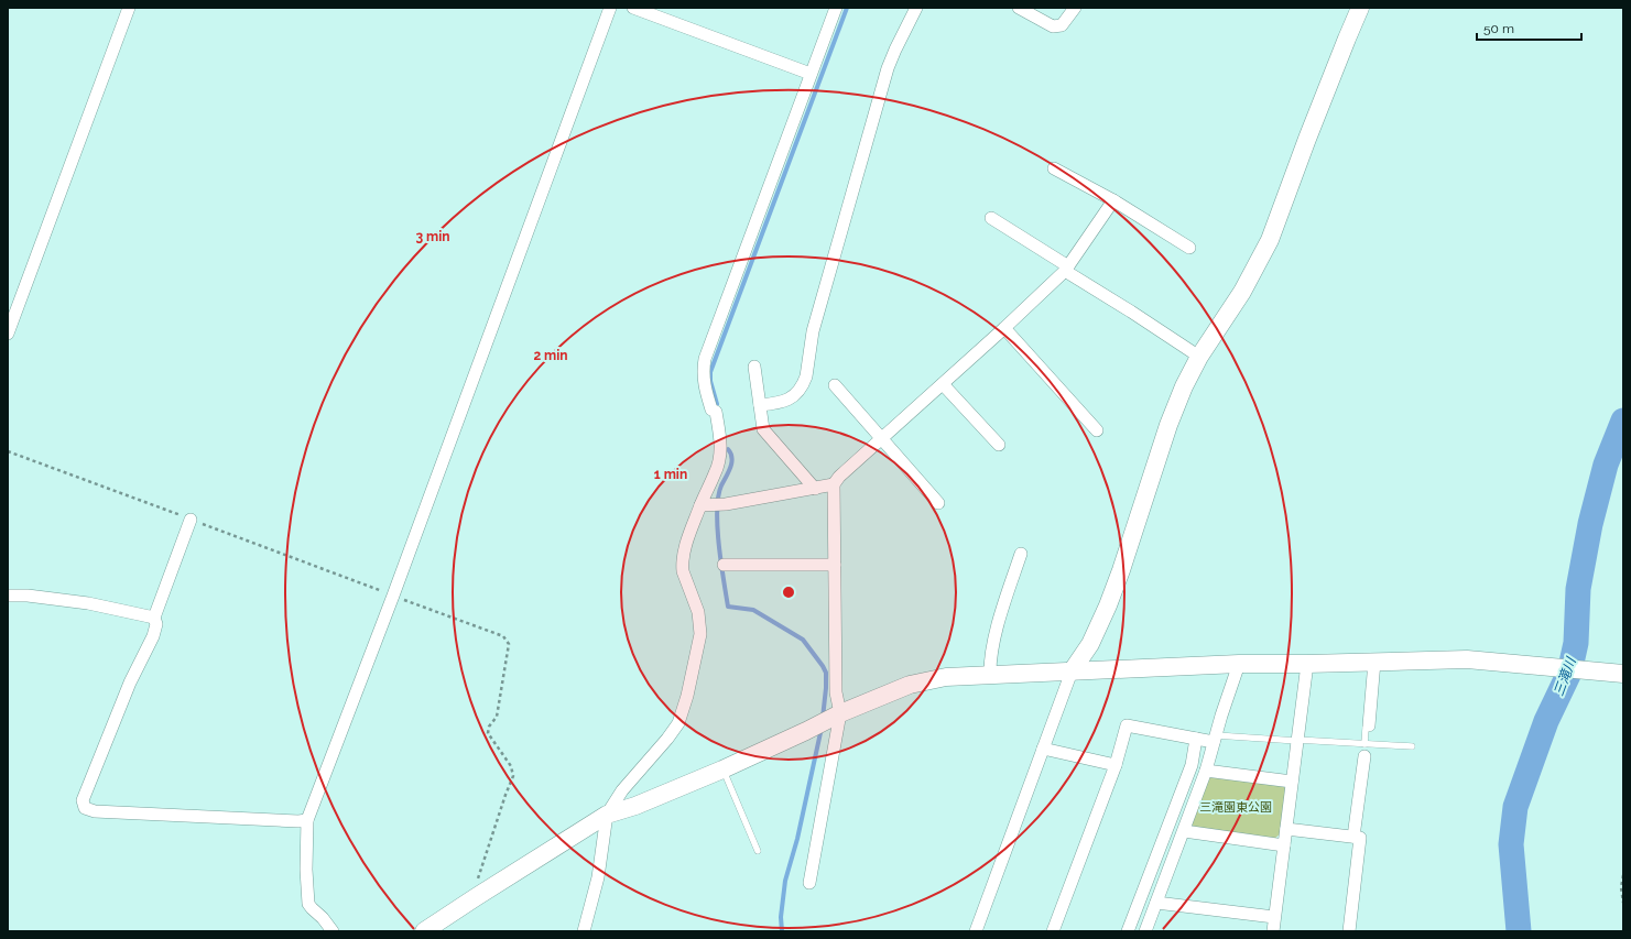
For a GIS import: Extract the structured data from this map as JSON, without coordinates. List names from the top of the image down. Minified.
{"water":["三滝川"],"parks":["三滝園東公園"],"scale_bar":"50 m","rings":["3 min","2 min","1 min"]}
